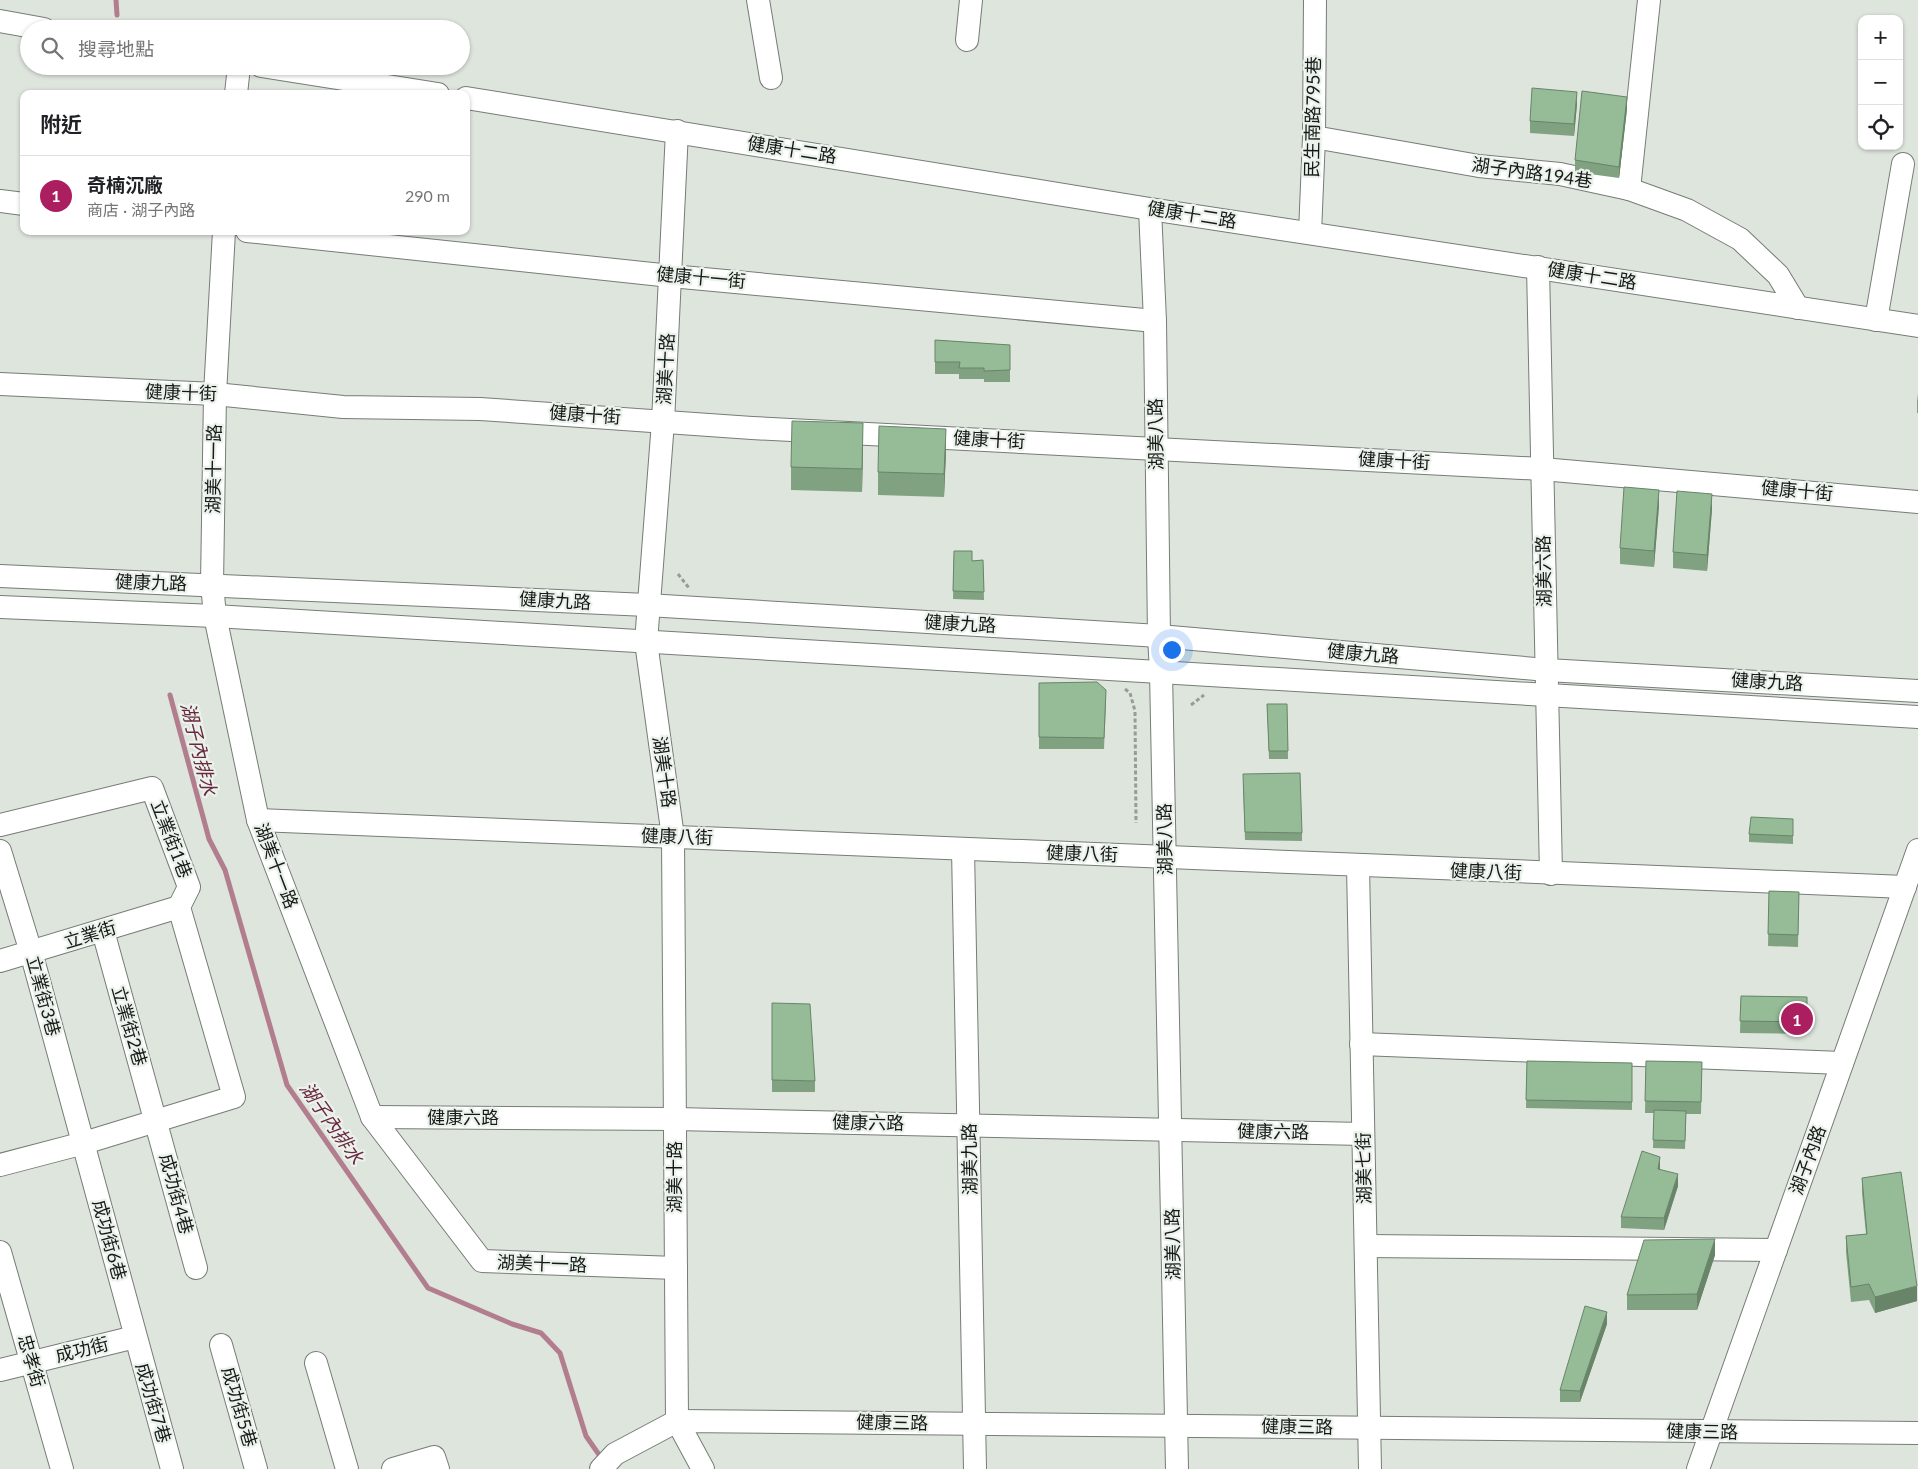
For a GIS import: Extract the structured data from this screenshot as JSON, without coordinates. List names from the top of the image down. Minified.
{"streets":{"street":["民生南路795巷","健康十二路","湖子內路194巷","健康十一街","湖美十路","健康十街","湖美八路","湖美十一路","湖美六路","健康九路","健康八街","立業街1巷","立業街","立業街3巷","立業街2巷","健康六路","湖美九路","湖子內路","湖美七街","成功街4巷","成功街6巷","成功街","忠孝街","成功街7巷","成功街5巷","健康三路"]},"crossings":[["民生南路795巷","健康十二路"],["民生南路795巷","湖子內路194巷"],["健康十二路","湖子內路194巷"],["健康十二路","湖美十路"],["健康十二路","湖美八路"],["健康十二路","湖美六路"],["健康十一街","湖美十路"],["健康十一街","湖美八路"],["湖美十路","健康十街"],["湖美十路","湖美十一路"],["湖美十路","健康九路"],["湖美十路","健康八街"],["湖美十路","健康六路"],["湖美十路","健康三路"],["健康十街","湖美八路"],["健康十街","湖美十一路"],["健康十街","湖美六路"],["湖美八路","健康九路"],["湖美八路","健康八街"],["湖美八路","健康六路"],["湖美八路","健康三路"],["湖美十一路","健康九路"],["湖美十一路","健康八街"],["湖美十一路","健康六路"],["湖美六路","健康九路"],["湖美六路","健康八街"],["健康八街","湖美九路"],["健康八街","湖子內路"],["健康八街","湖美七街"],["立業街1巷","立業街"],["立業街1巷","立業街2巷"],["立業街1巷","成功街4巷"],["立業街","立業街3巷"],["立業街","立業街2巷"],["立業街3巷","成功街6巷"],["立業街2巷","成功街4巷"],["健康六路","湖美九路"],["健康六路","湖美七街"],["湖美九路","健康三路"],["湖子內路","健康三路"],["湖美七街","健康三路"],["成功街6巷","成功街"],["成功街6巷","成功街7巷"],["成功街","忠孝街"],["成功街","成功街7巷"]],"water":["湖子內排水"],"page":{"map_buttons":["+","−"],"search":"搜尋地點","heading":"附近","list":[{"mark":"1","name":"奇楠沉廠","note":"商店 · 湖子內路","value":"290 m"}],"pins":"1"}}
